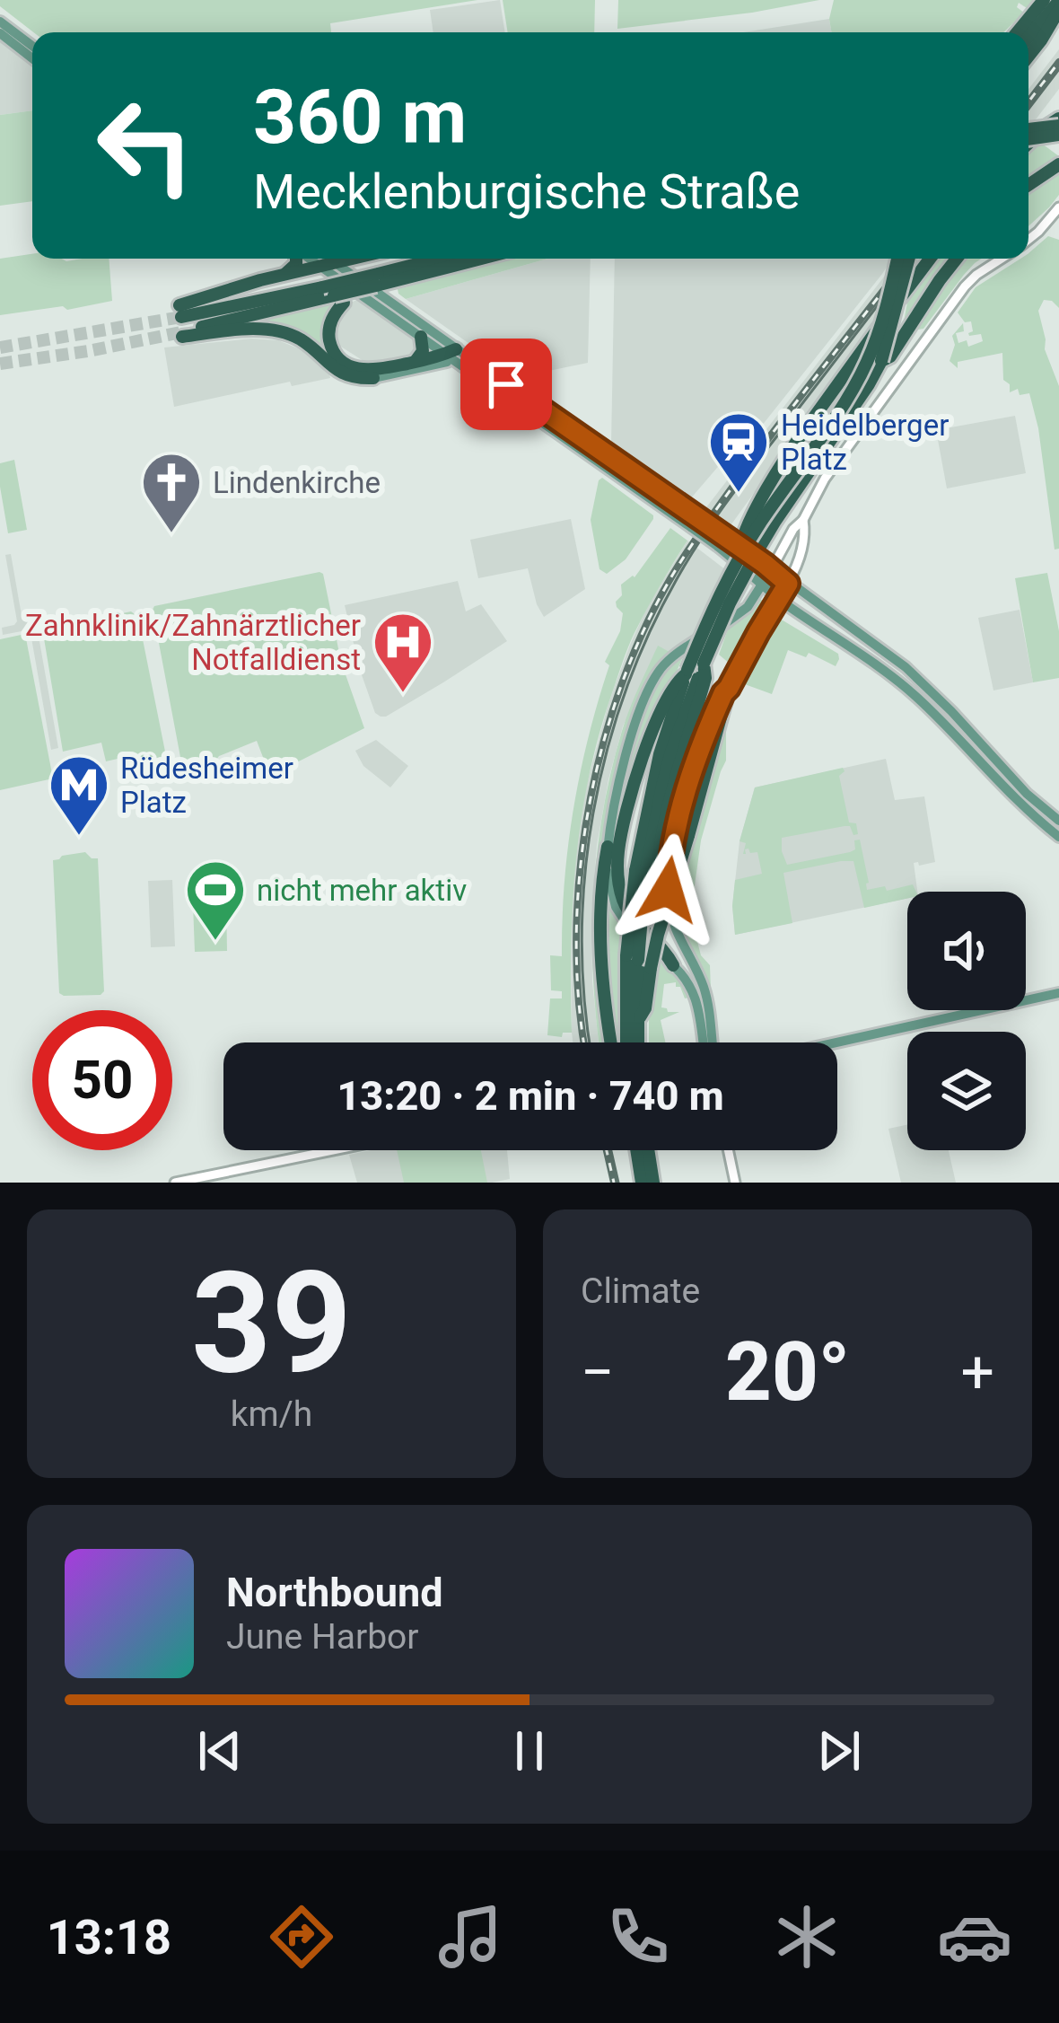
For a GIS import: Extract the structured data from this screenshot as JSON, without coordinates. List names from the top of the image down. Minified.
{"places":{"station":["Heidelberger Platz"],"church":["Lindenkirche"],"hospital":["Zahnklinik/Zahnärztlicher Notfalldienst"],"metro station":["Rüdesheimer Platz"],"sports":["nicht mehr aktiv"]},"page":{"turn":["360 m","Mecklenburgische Straße"],"limit":"50","trip":"13:20 · 2 min · 740 m","tile":[["39","km/h"],"Climate"],"heat":["−","20°","+"],"song":["Northbound","June Harbor"],"tabs":"13:18"}}
